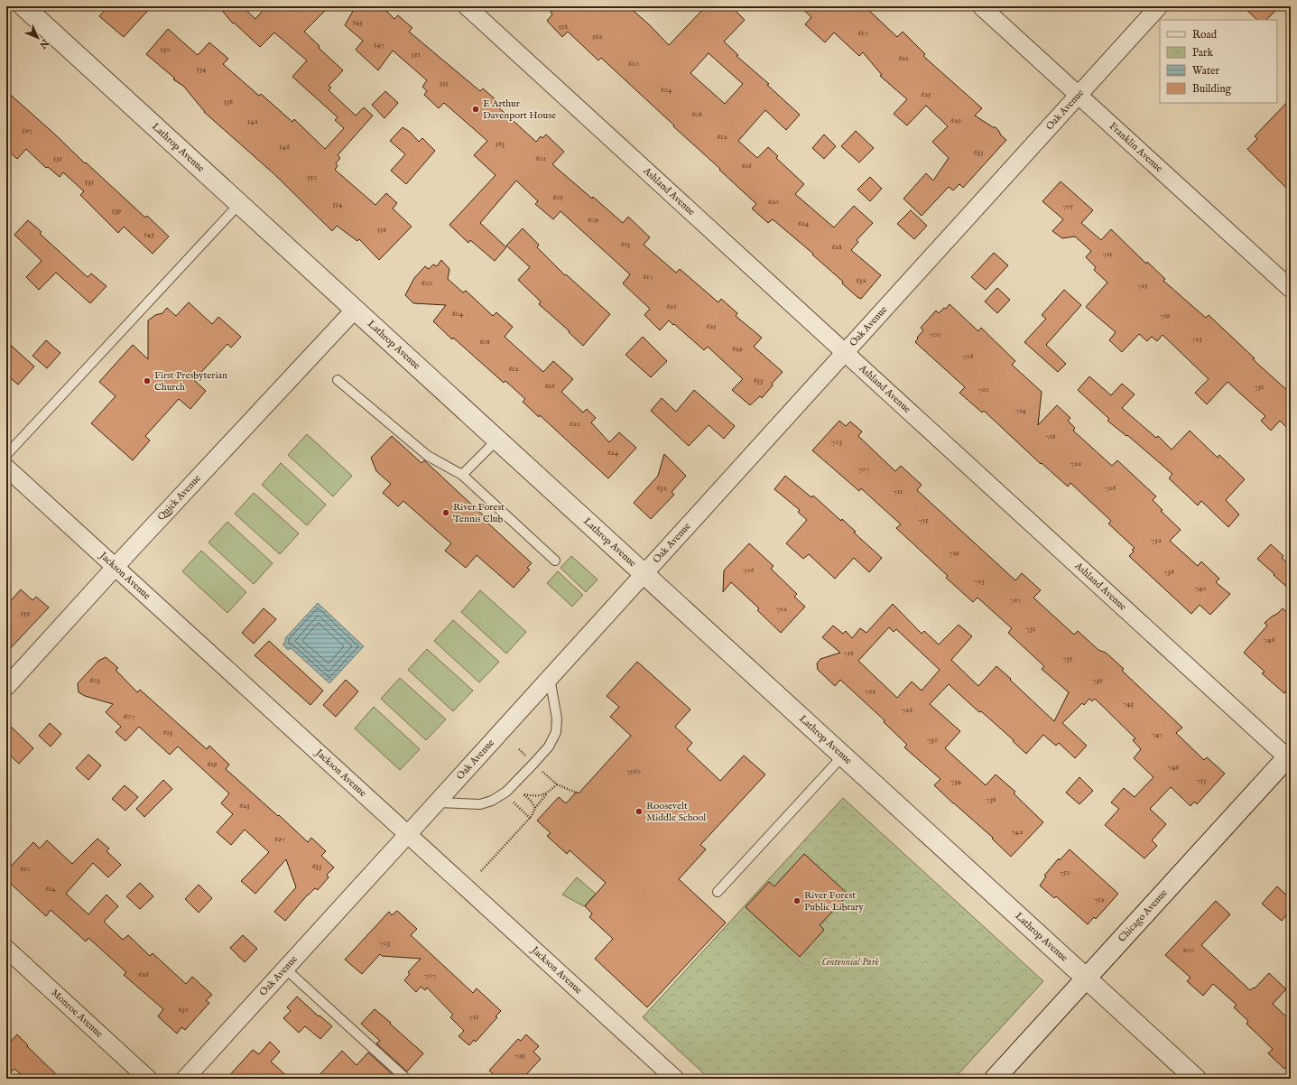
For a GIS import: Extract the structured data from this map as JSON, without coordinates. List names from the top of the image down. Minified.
{"streets":{"street":["Oak Avenue","Lathrop Avenue","Franklin Avenue","Ashland Avenue","Quick Avenue","Jackson Avenue","Chicago Avenue","Monroe Avenue"]},"crossings":[["Oak Avenue","Lathrop Avenue"],["Oak Avenue","Franklin Avenue"],["Oak Avenue","Ashland Avenue"],["Oak Avenue","Jackson Avenue"],["Lathrop Avenue","Quick Avenue"],["Lathrop Avenue","Chicago Avenue"],["Ashland Avenue","Chicago Avenue"],["Quick Avenue","Jackson Avenue"]],"parks":["Centennial Park"],"places":["E Arthur Davenport House","First Presbyterian Church","River Forest Tennis Club","Roosevelt Middle School","River Forest Public Library"],"house_numbers":["543","558","617","562","547","530","551","621","600","534","555","604","625","538","608","629","542","527","612","563","546","633","531","601","616","550","535","605","620","554","705","539","609","624","558","543","613","628","711","617","632","600","715","621","604","719","625","700","723","608","629","706","612","633","616","731","710","714","620","718","703","624","722","707","632","726","711","715","732","719","706","736","723","740","727","712","559","731","746","718","735","603","739","722","743","726","607","613","747","730","619","749","7560","753","734","738","623","742","627","633","610","750","614","752","703","800","626","707","630","711","719"],"legend":["Road","Park","Water","Building"],"north":"bottom right"}
